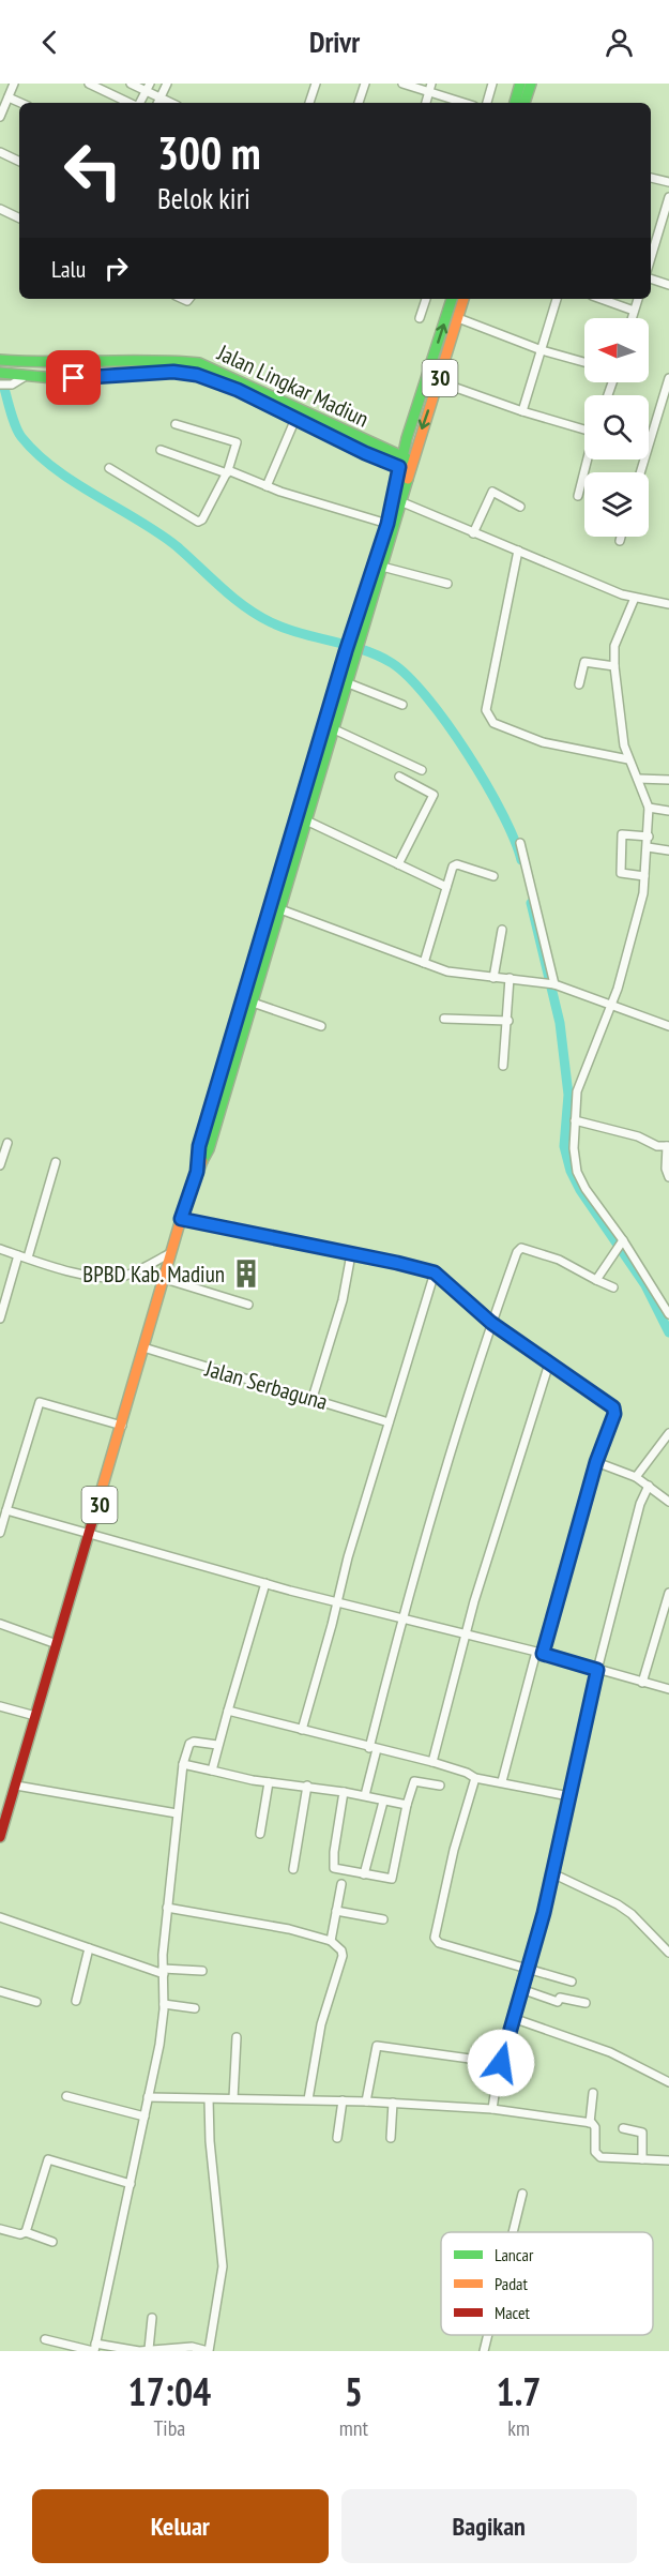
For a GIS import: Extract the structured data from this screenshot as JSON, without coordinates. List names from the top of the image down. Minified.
{"streets":{"main road":["30","Jalan Lingkar Madiun"],"street":["Jalan Serbaguna"]},"crossings":[["30","Jalan Lingkar Madiun"],["30","Jalan Serbaguna"]],"places":{"building":["BPBD Kab. Madiun"]},"legend":["Lancar","Padat","Macet"],"north":"left","page":{"header":"Drivr","turn":["300 m","Belok kiri"],"then":"Lalu","eta":["17:04","Tiba","5","mnt","1.7","km"],"buttons":["Keluar","Bagikan"]}}
